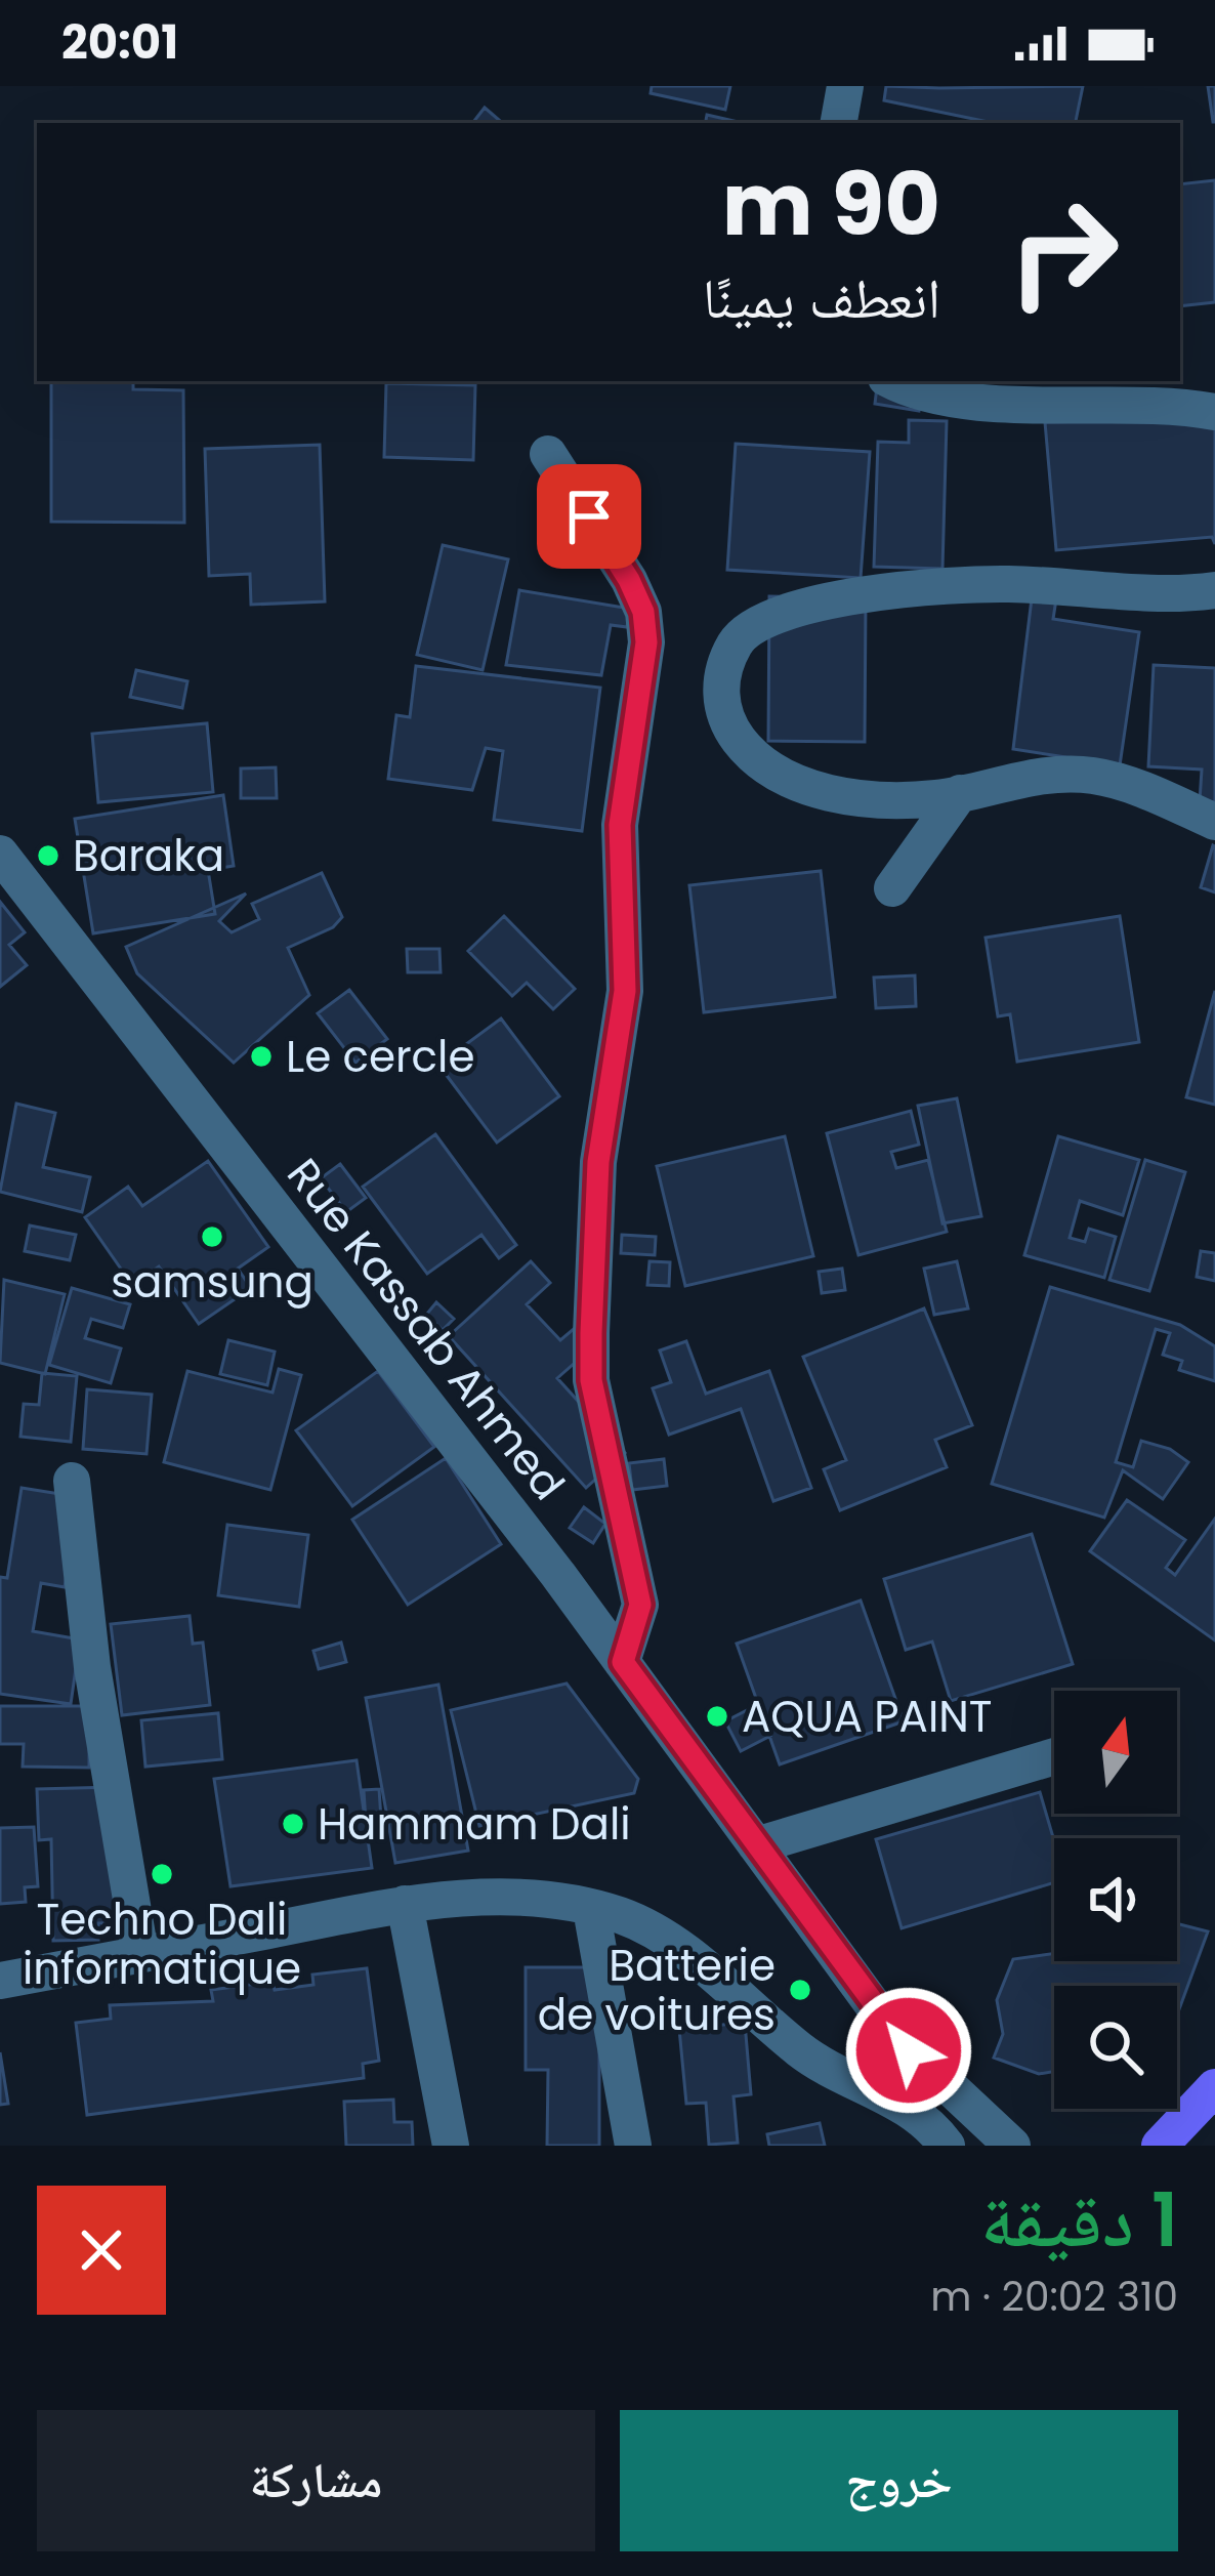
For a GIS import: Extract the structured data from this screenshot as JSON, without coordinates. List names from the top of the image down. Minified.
{"streets":{"street":["Rue Kassab Ahmed"]},"places":["Baraka","Le cercle","samsung","AQUA PAINT","Hammam Dali","Techno Dali informatique","Batterie de voitures"],"north":"top","page":{"status":"20:01","turn":["90 m","انعطف يمينًا"],"heading":["1 دقيقة","310 m · 20:02"],"buttons":["خروج","مشاركة"]}}
